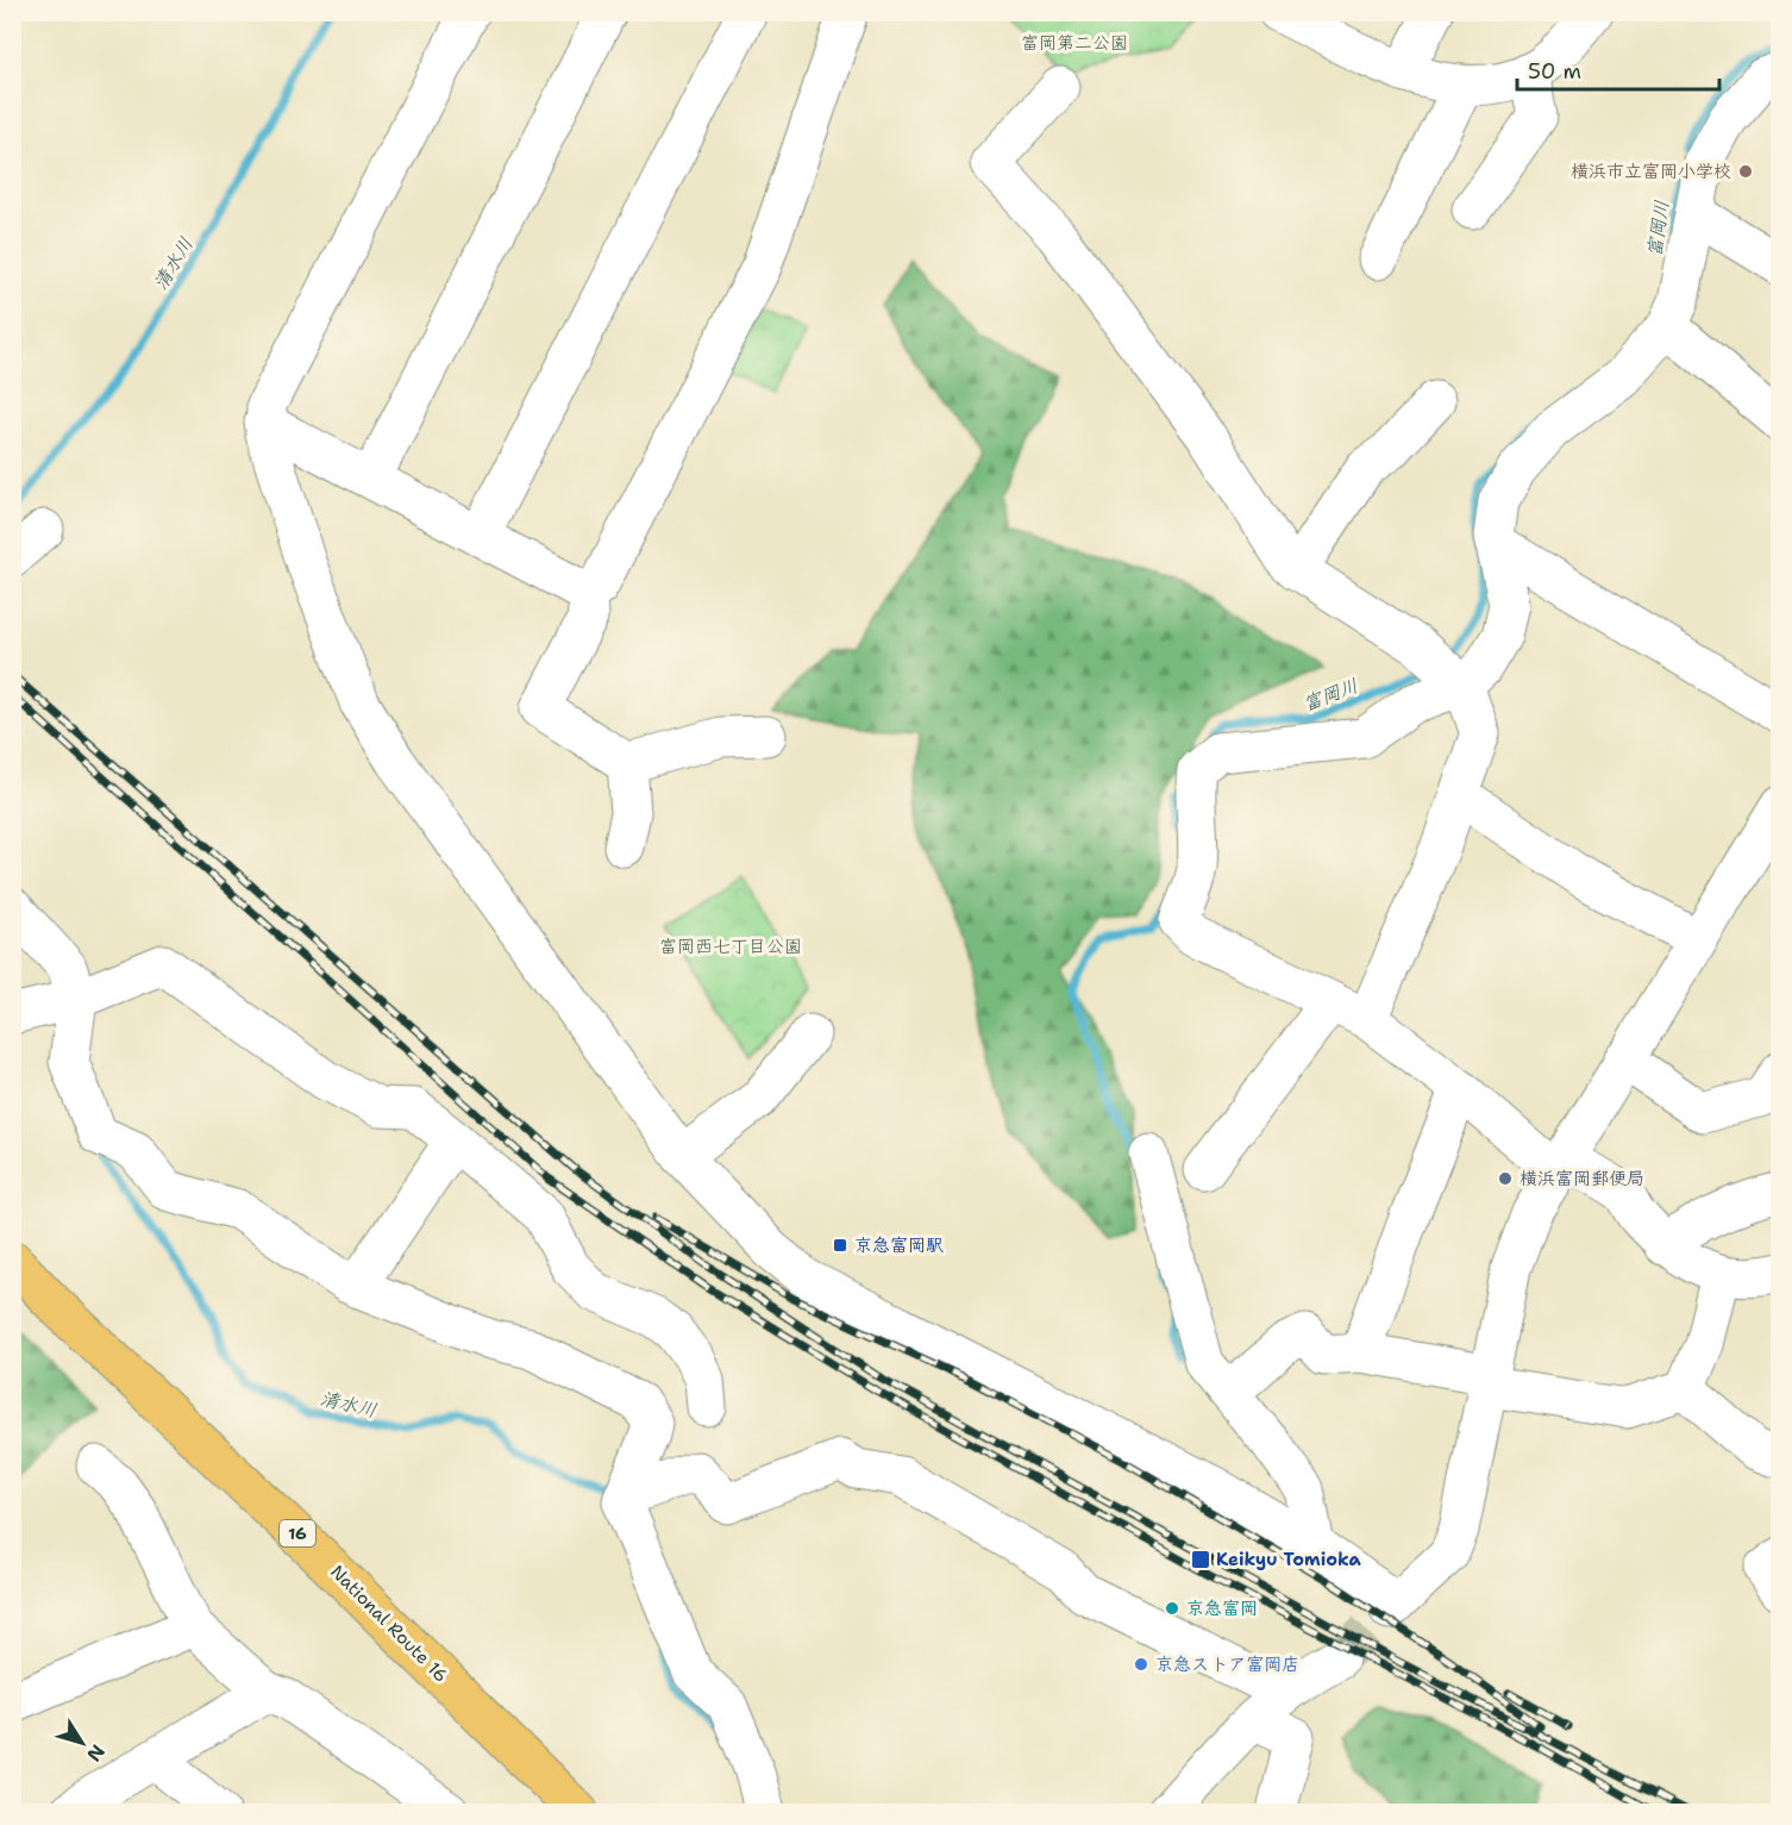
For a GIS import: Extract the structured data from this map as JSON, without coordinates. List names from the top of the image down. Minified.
{"streets":{"highway":["16","National Route 16"]},"water":["富岡川","清水川"],"parks":["富岡第二公園","富岡西七丁目公園"],"places":{"other":["横浜市立富岡小学校","横浜富岡郵便局","京急富岡","京急ストア富岡店"],"transit":["京急富岡駅","Keikyu Tomioka"]},"scale_bar":"50 m","north":"bottom right"}
